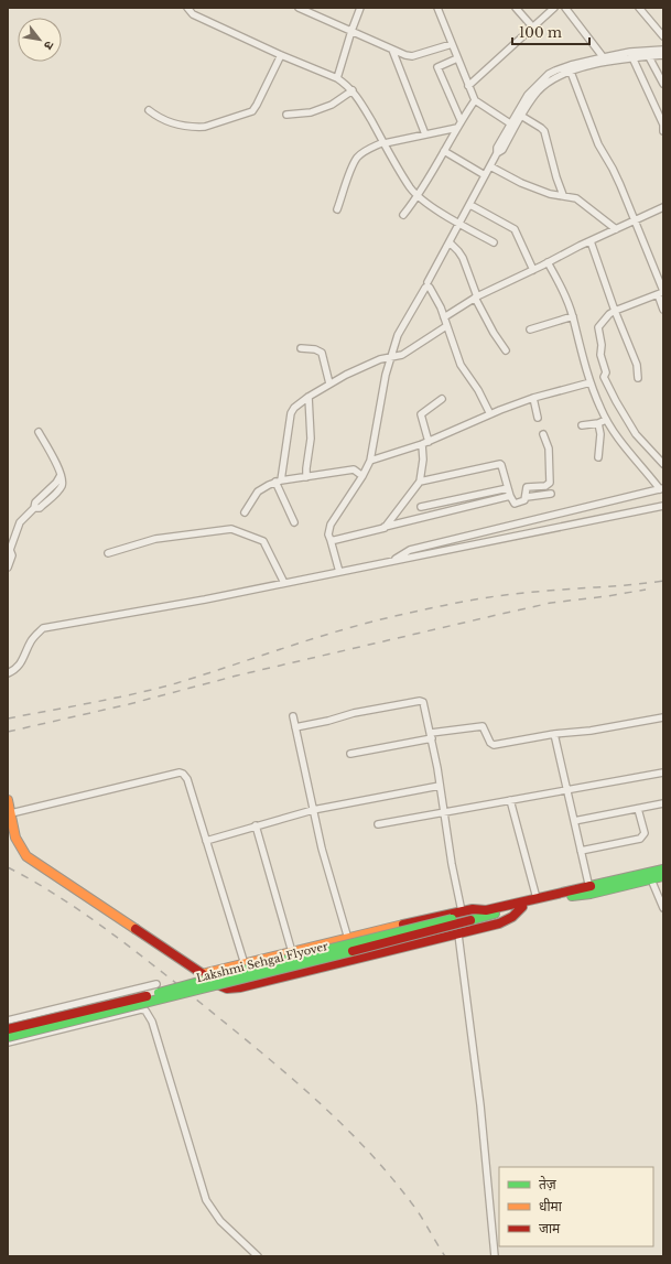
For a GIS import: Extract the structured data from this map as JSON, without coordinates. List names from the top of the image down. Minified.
{"streets":{"main road":["Lakshmi Sehgal Flyover"]},"legend":["तेज़","धीमा","जाम"],"scale_bar":"100 m","north":"bottom right"}
